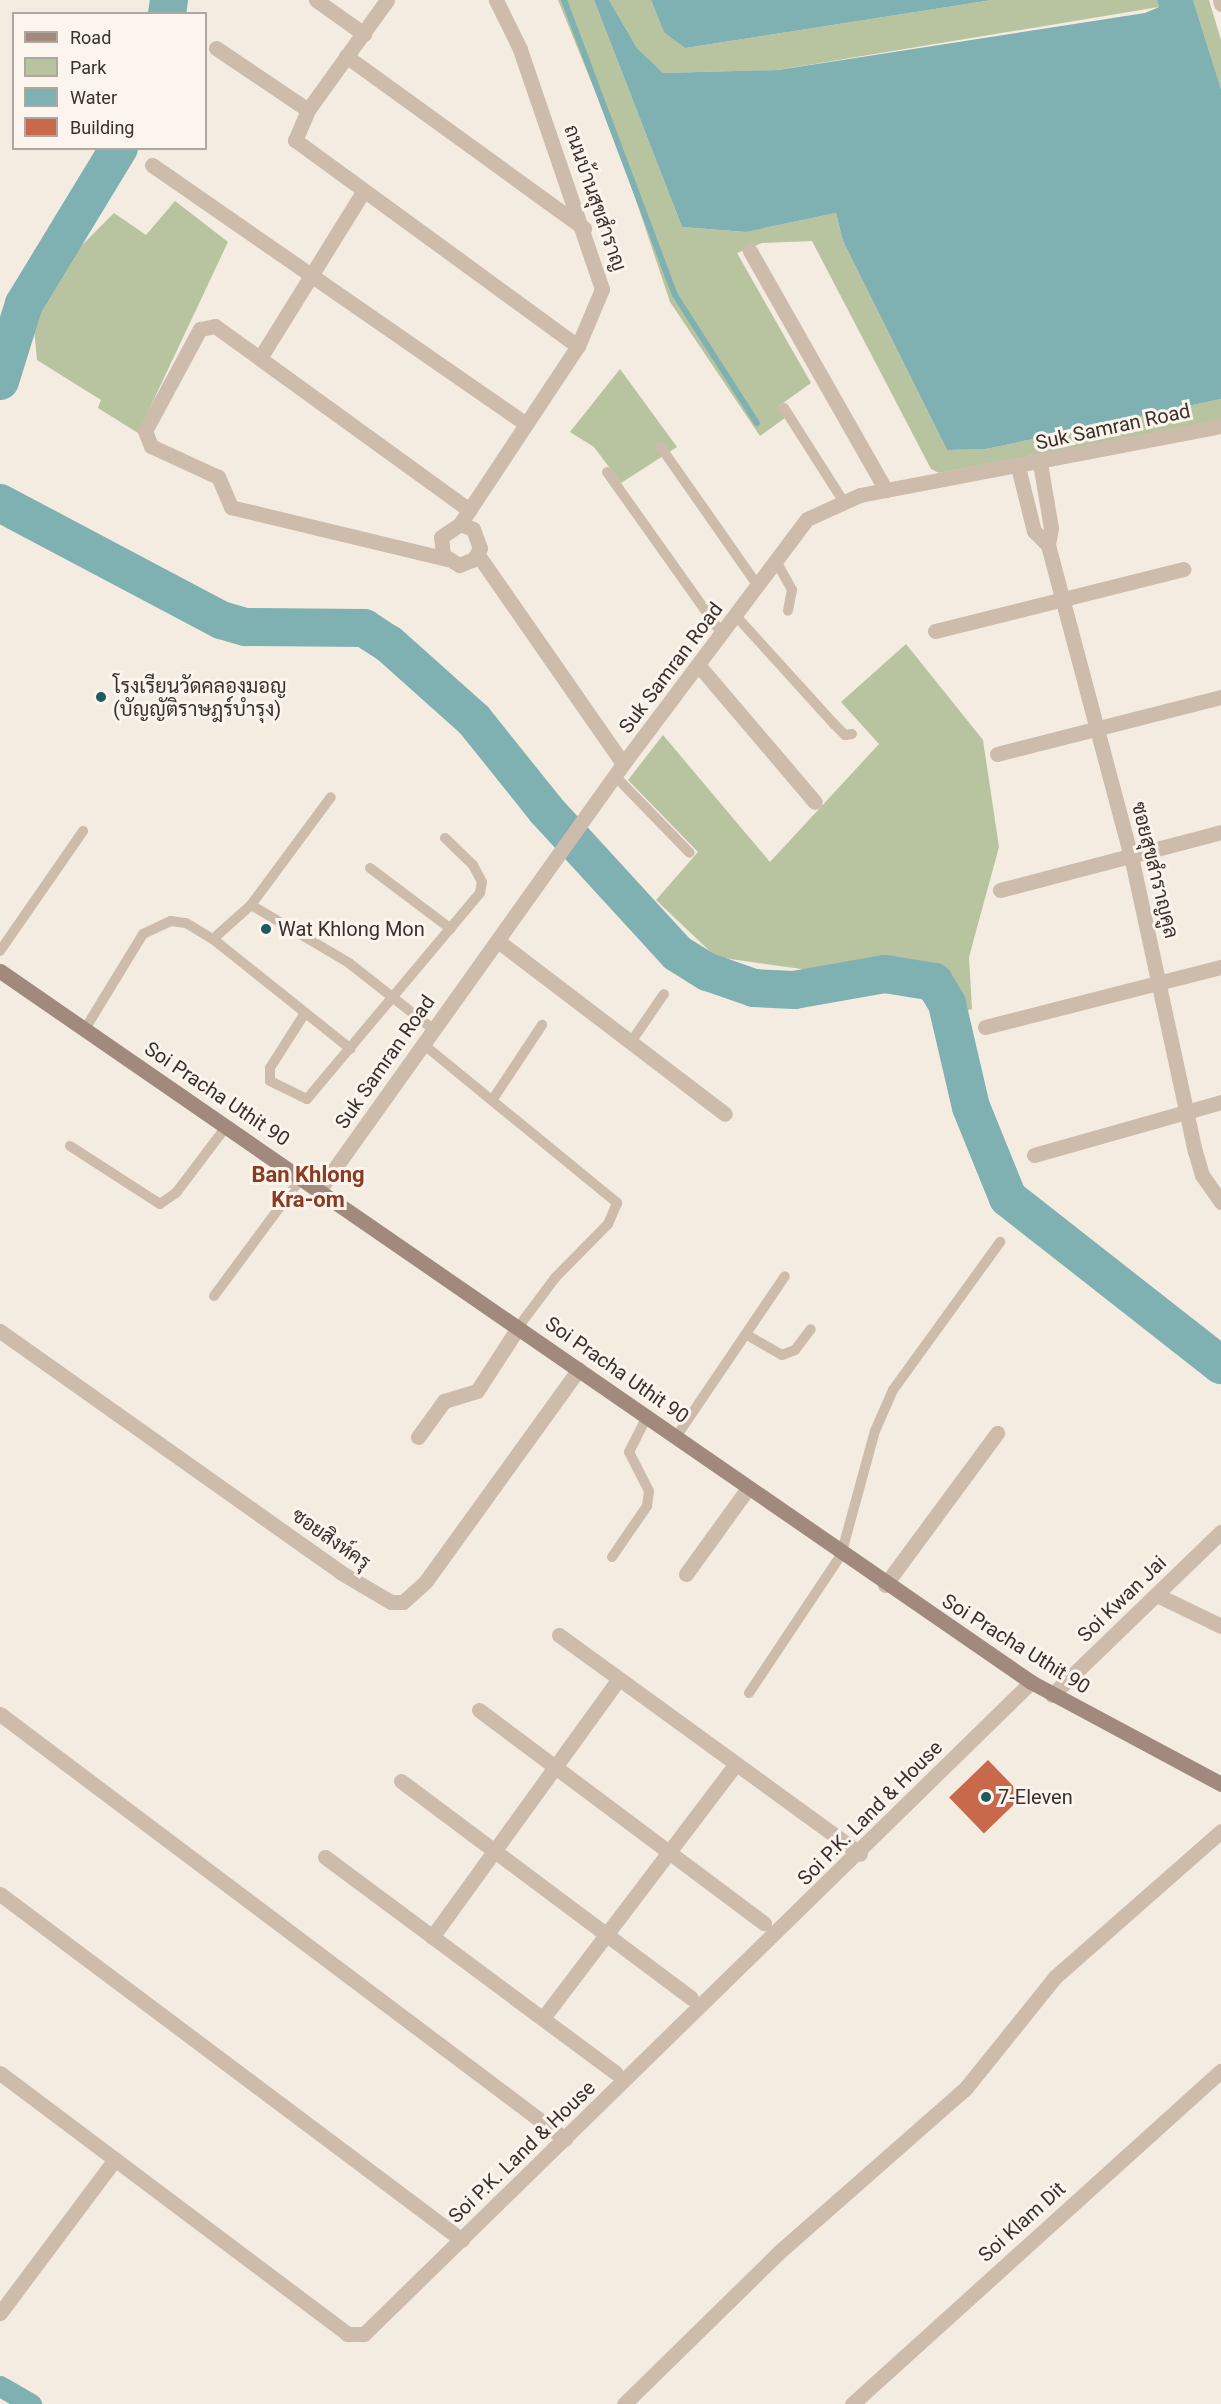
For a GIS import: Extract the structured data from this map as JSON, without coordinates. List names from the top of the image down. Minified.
{"streets":{"street":["ถนนบ้านสุขสำราญ","Suk Samran Road","ซอยสุขสำราญคูล","Soi Pracha Uthit 90","ซอยสิงห์ครุ","Soi Kwan Jai","Soi P.K. Land & House","Soi Klam Dit"]},"crossings":[["Suk Samran Road","ซอยสุขสำราญคูล"],["Suk Samran Road","Soi Pracha Uthit 90"],["Soi Pracha Uthit 90","ซอยสิงห์ครุ"],["Soi Pracha Uthit 90","Soi Kwan Jai"],["Soi Pracha Uthit 90","Soi P.K. Land & House"]],"districts":["Ban Khlong Kra-om"],"places":["โรงเรียนวัดคลองมอญ (บัญญัติราษฎร์บำรุง)","Wat Khlong Mon","7-Eleven"],"legend":["Road","Park","Water","Building"]}
